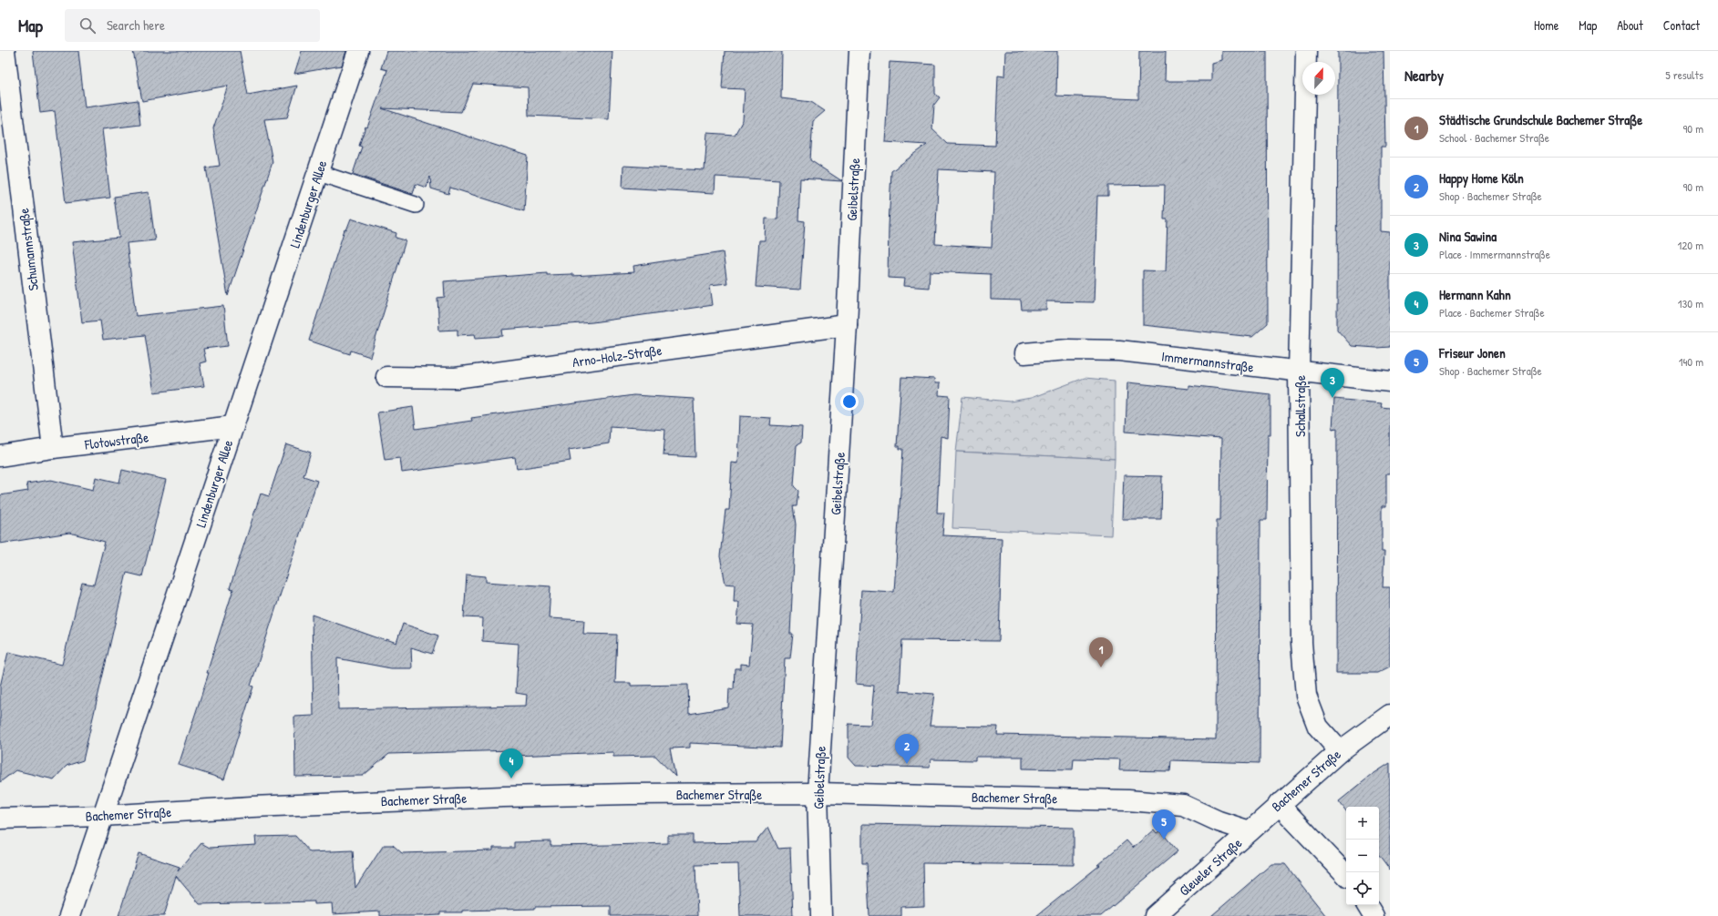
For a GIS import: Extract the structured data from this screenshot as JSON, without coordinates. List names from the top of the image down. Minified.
{"streets":{"street":["Geibelstraße","Lindenburger Allee","Schumannstraße","Arno-Holz-Straße","Immermannstraße","Schallstraße","Flotowstraße","Bachemer Straße","Gleueler Straße"]},"crossings":[["Geibelstraße","Arno-Holz-Straße"],["Geibelstraße","Bachemer Straße"],["Lindenburger Allee","Flotowstraße"],["Lindenburger Allee","Bachemer Straße"],["Schumannstraße","Flotowstraße"],["Immermannstraße","Schallstraße"],["Schallstraße","Bachemer Straße"],["Bachemer Straße","Gleueler Straße"]],"north":"top","page":{"header":"Map","search":"Search here","nav":["Home","Map","About","Contact"],"heading":["Nearby","5 results"],"list":[{"mark":"1","name":"Städtische Grundschule Bachemer Straße","note":"School · Bachemer Straße","value":"90 m"},{"mark":"2","name":"Happy Home Köln","note":"Shop · Bachemer Straße","value":"90 m"},{"mark":"3","name":"Nina Sawina","note":"Place · Immermannstraße","value":"120 m"},{"mark":"4","name":"Hermann Kahn","note":"Place · Bachemer Straße","value":"130 m"},{"mark":"5","name":"Friseur Jonen","note":"Shop · Bachemer Straße","value":"140 m"}],"pins":["3","1","2","4","5"],"map_buttons":["+","−"]}}
